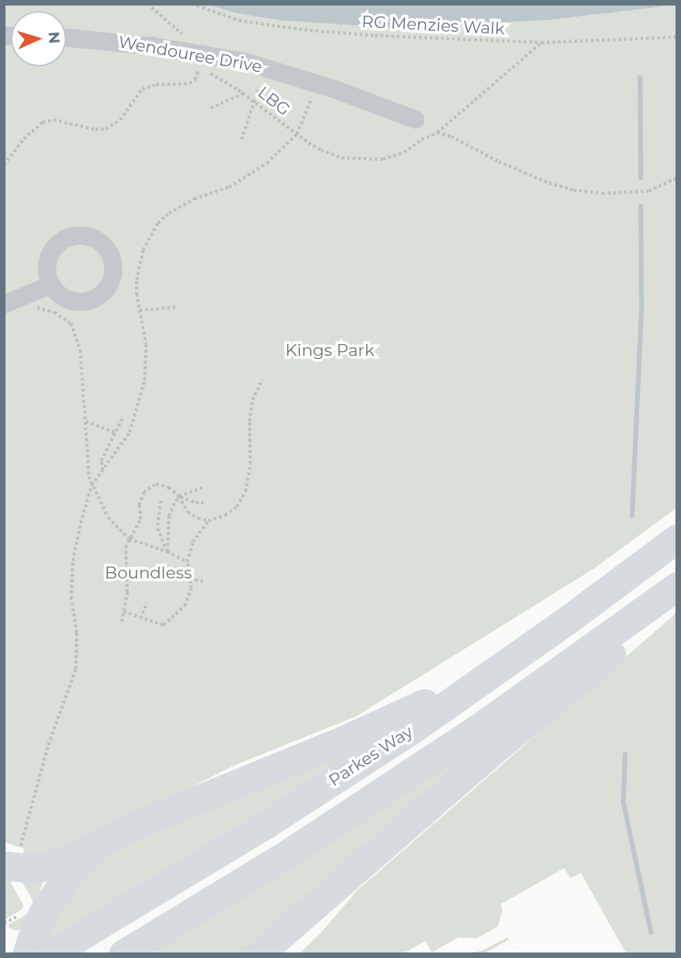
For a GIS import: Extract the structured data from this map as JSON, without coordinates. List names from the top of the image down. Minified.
{"streets":{"main road":["Parkes Way"],"street":["Wendouree Drive"],"path":["RG Menzies Walk","LBG"]},"crossings":[["RG Menzies Walk","LBG"]],"parks":["Kings Park","Boundless"],"north":"right"}
